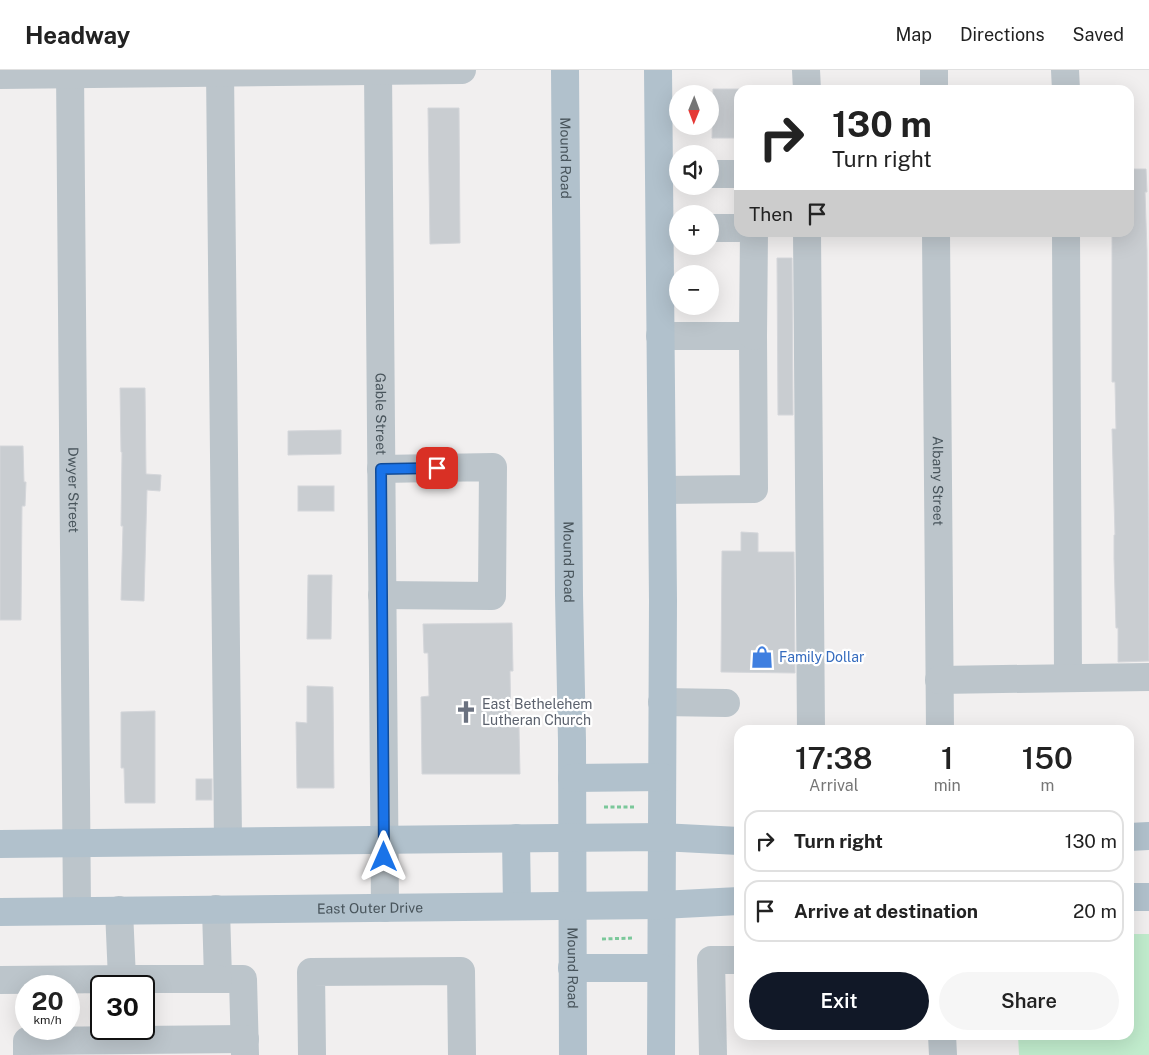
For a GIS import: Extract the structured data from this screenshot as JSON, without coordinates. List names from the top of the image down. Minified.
{"streets":{"main road":["Mound Road","East Outer Drive"],"street":["Gable Street","Albany Street","Dwyer Street"]},"crossings":[["Mound Road","East Outer Drive"],["Gable Street","East Outer Drive"],["Dwyer Street","East Outer Drive"]],"places":{"shop":["Family Dollar"],"church":["East Bethelehem Lutheran Church"]},"north":"bottom","page":{"header":"Headway","nav":["Map","Directions","Saved"],"map_buttons":["+","−"],"turn":["130 m","Turn right"],"then":"Then","eta":["17:38","Arrival","1","min","150","m"],"list":[{"name":"Turn right","value":"130 m"},{"name":"Arrive at destination","value":"20 m"}],"buttons":["Exit","Share"],"speed":"20 km/h","limit":"30"}}
